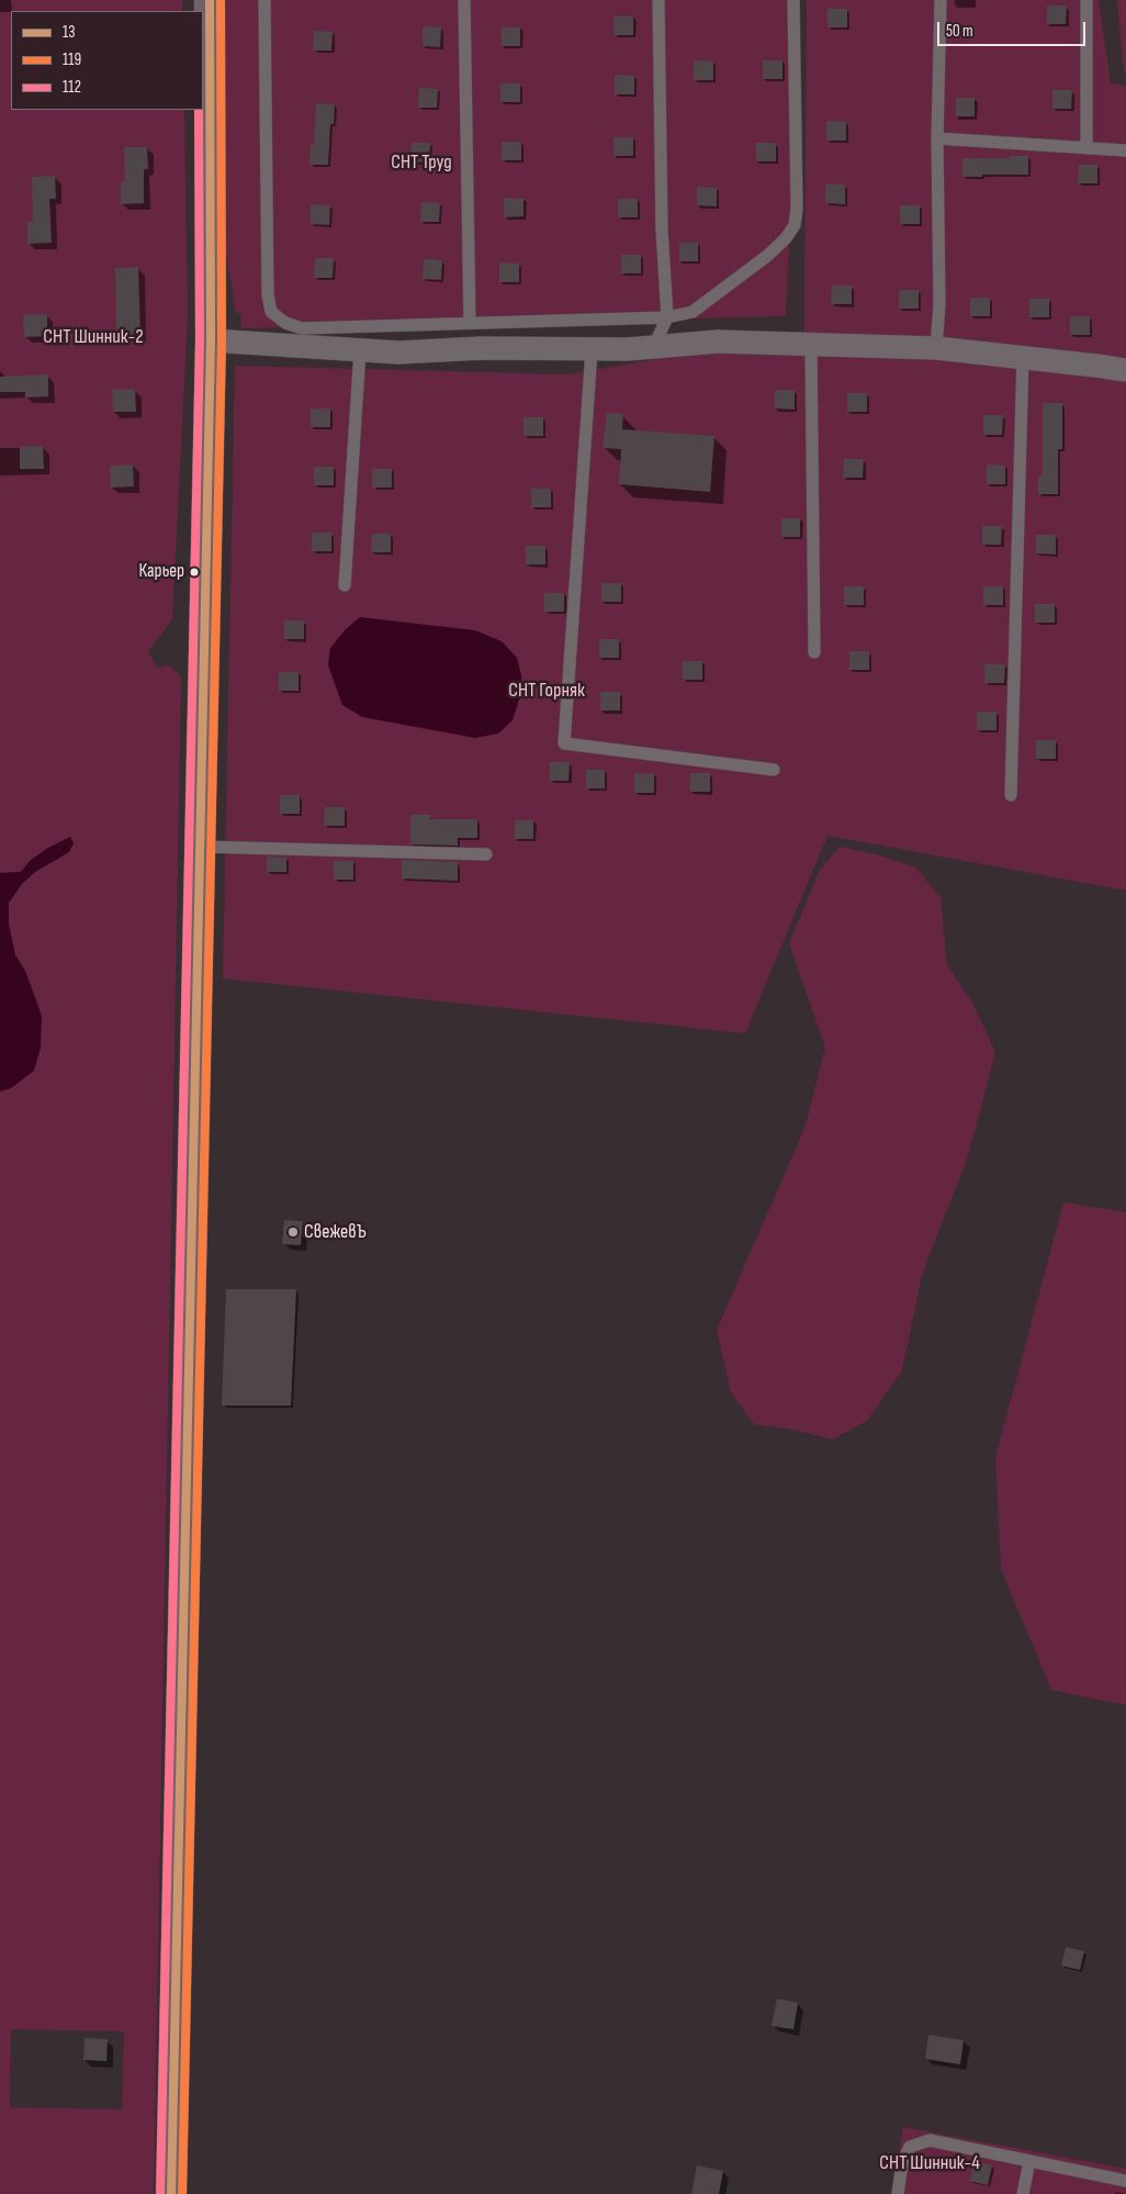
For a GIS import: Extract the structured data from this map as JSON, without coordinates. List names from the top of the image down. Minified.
{"parks":["СНТ Труд","СНТ Шинник-2","СНТ Горняк","СНТ Шинник-4"],"places":["Карьер","СвежевЪ"],"lines":["transit line 13","transit line 119","transit line 112"],"legend":["13","119","112"],"scale_bar":"50 m"}
